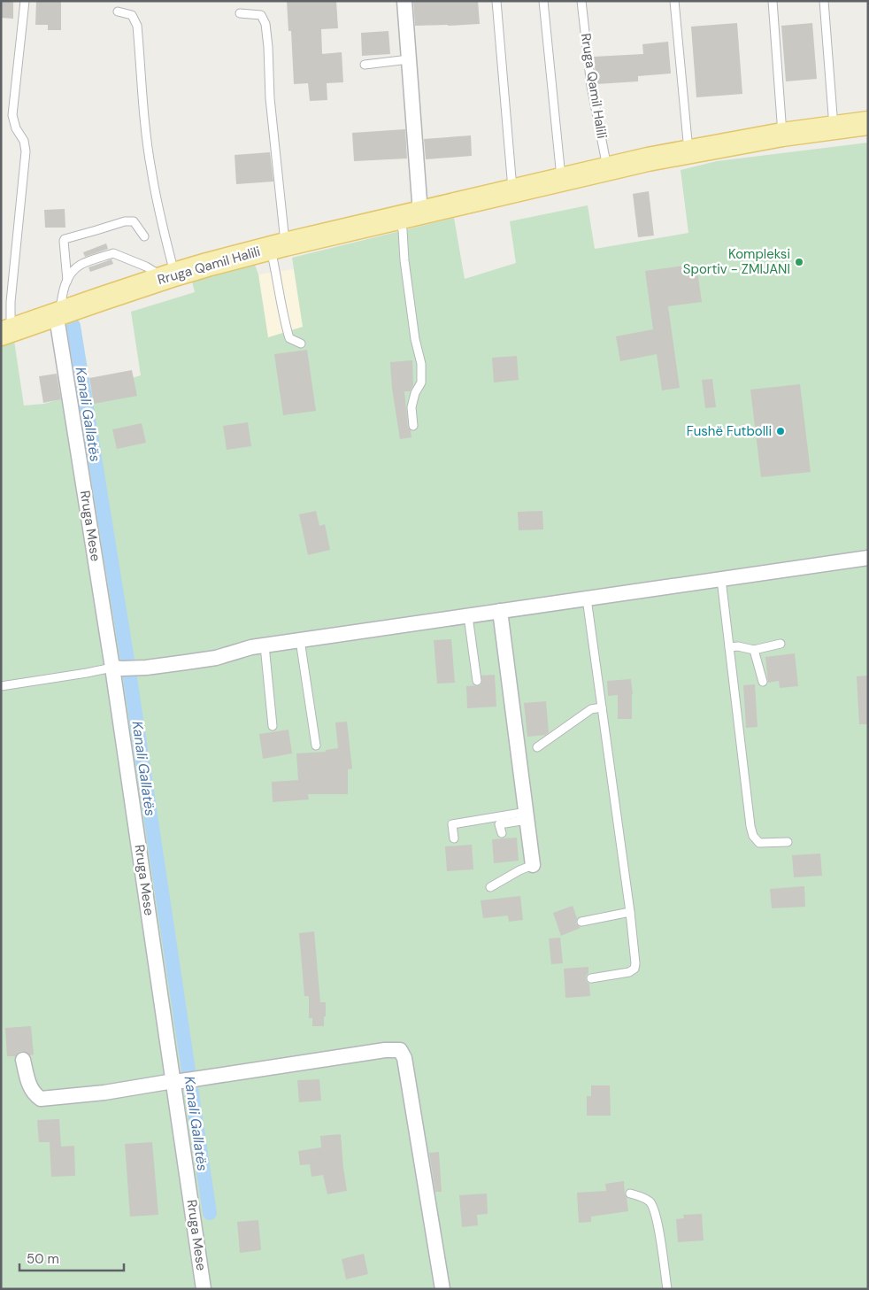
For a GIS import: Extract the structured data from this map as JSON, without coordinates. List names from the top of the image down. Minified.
{"streets":{"main road":["Rruga Qamil Halili"],"street":["Rruga Mese"]},"crossings":[["Rruga Qamil Halili","Rruga Mese"]],"water":["Kanali Gallatës"],"places":["Kompleksi Sportiv - ZMIJANI","Fushë Futbolli"],"scale_bar":"50 m"}
